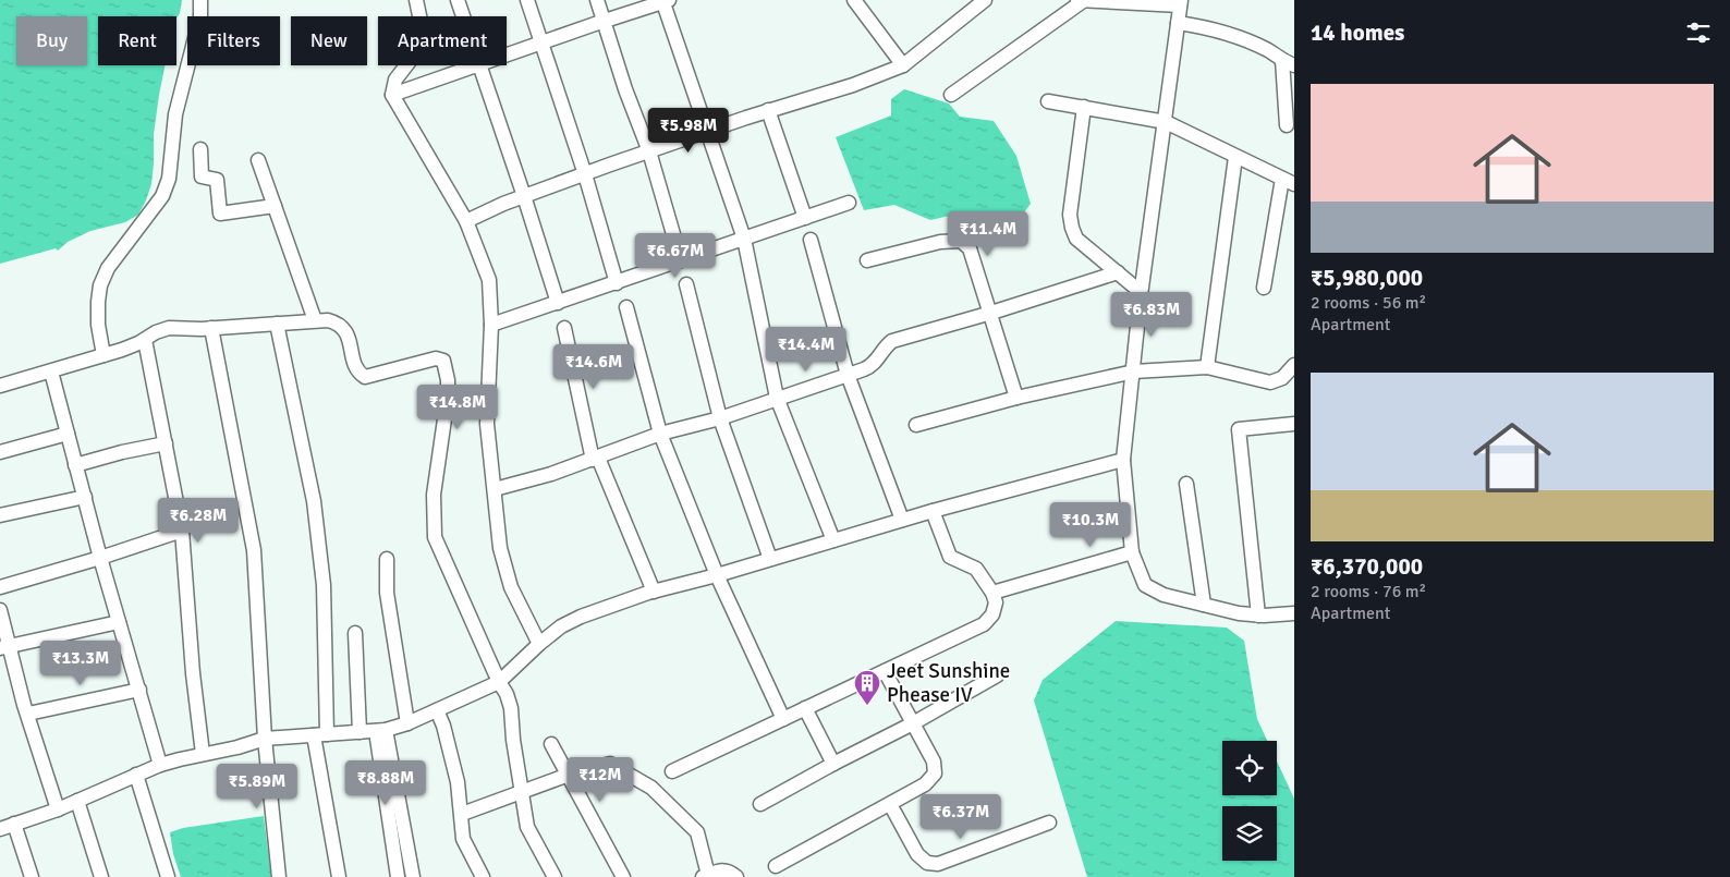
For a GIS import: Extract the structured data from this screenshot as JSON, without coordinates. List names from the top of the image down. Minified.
{"places":{"building":["Jeet Sunshine Phease IV"]},"page":{"heading":"14 homes","chip":["Buy","Rent","Filters","New","Apartment"],"list":[{"name":"₹5,980,000","note":"2 rooms · 56 m² · Apartment"},{"name":"₹6,370,000","note":"2 rooms · 76 m² · Apartment"}],"price":["₹5.98M","₹11.4M","₹6.67M","₹6.83M","₹14.4M","₹14.6M","₹14.8M","₹6.28M","₹10.3M","₹13.3M","₹12M","₹8.88M","₹5.89M","₹6.37M"]}}
